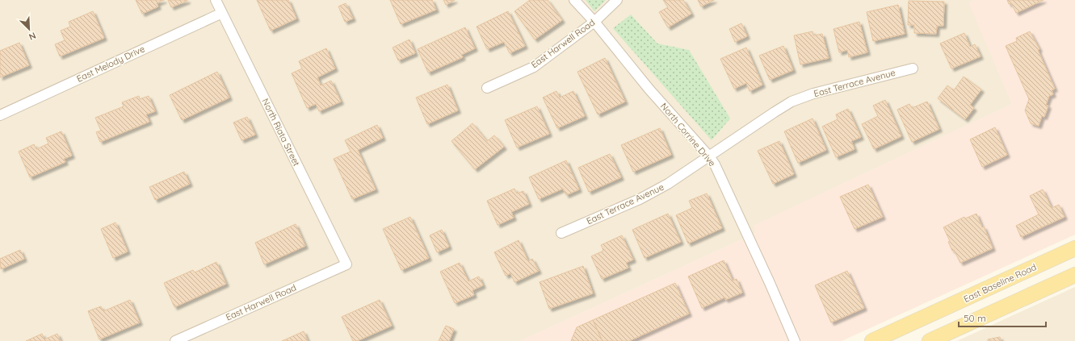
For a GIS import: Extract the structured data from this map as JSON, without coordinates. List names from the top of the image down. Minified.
{"streets":{"main road":["East Baseline Road"],"street":["East Harwell Road","East Melody Drive","East Terrace Avenue","North Riata Street","North Corrine Drive"]},"crossings":[["East Harwell Road","North Riata Street"],["East Harwell Road","North Corrine Drive"],["East Melody Drive","North Riata Street"],["East Terrace Avenue","North Corrine Drive"]],"scale_bar":"50 m","north":"bottom right"}
